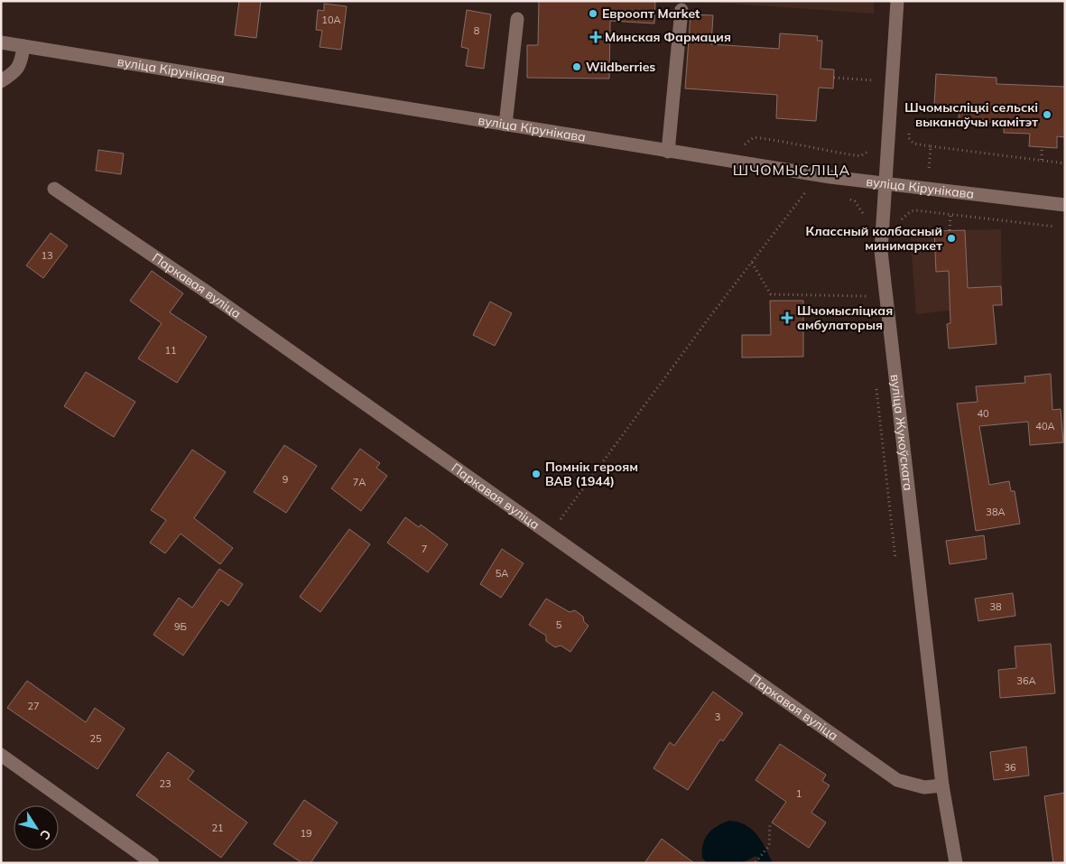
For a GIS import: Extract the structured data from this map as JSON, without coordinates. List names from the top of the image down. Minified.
{"streets":{"street":["вуліца Кірунікава","Паркавая вуліца","вуліца Жукоўскага"]},"crossings":[["вуліца Кірунікава","вуліца Жукоўскага"],["Паркавая вуліца","вуліца Жукоўскага"]],"districts":["ШЧОМЫСЛІЦА"],"places":{"other":["Евроопт Market","Wildberries","Шчомысліцкі сельскі выканаўчы камітэт","Классный колбасный минимаркет","Помнік героям ВАВ (1944)"],"health":["Минская Фармация","Шчомысліцкая амбулаторыя"]},"house_numbers":["10А","8","13","11","40","40А","9","7А","38А","7","5А","38","5","9Б","36А","27","3","25","36","23","1","21","19"],"north":"bottom right"}
